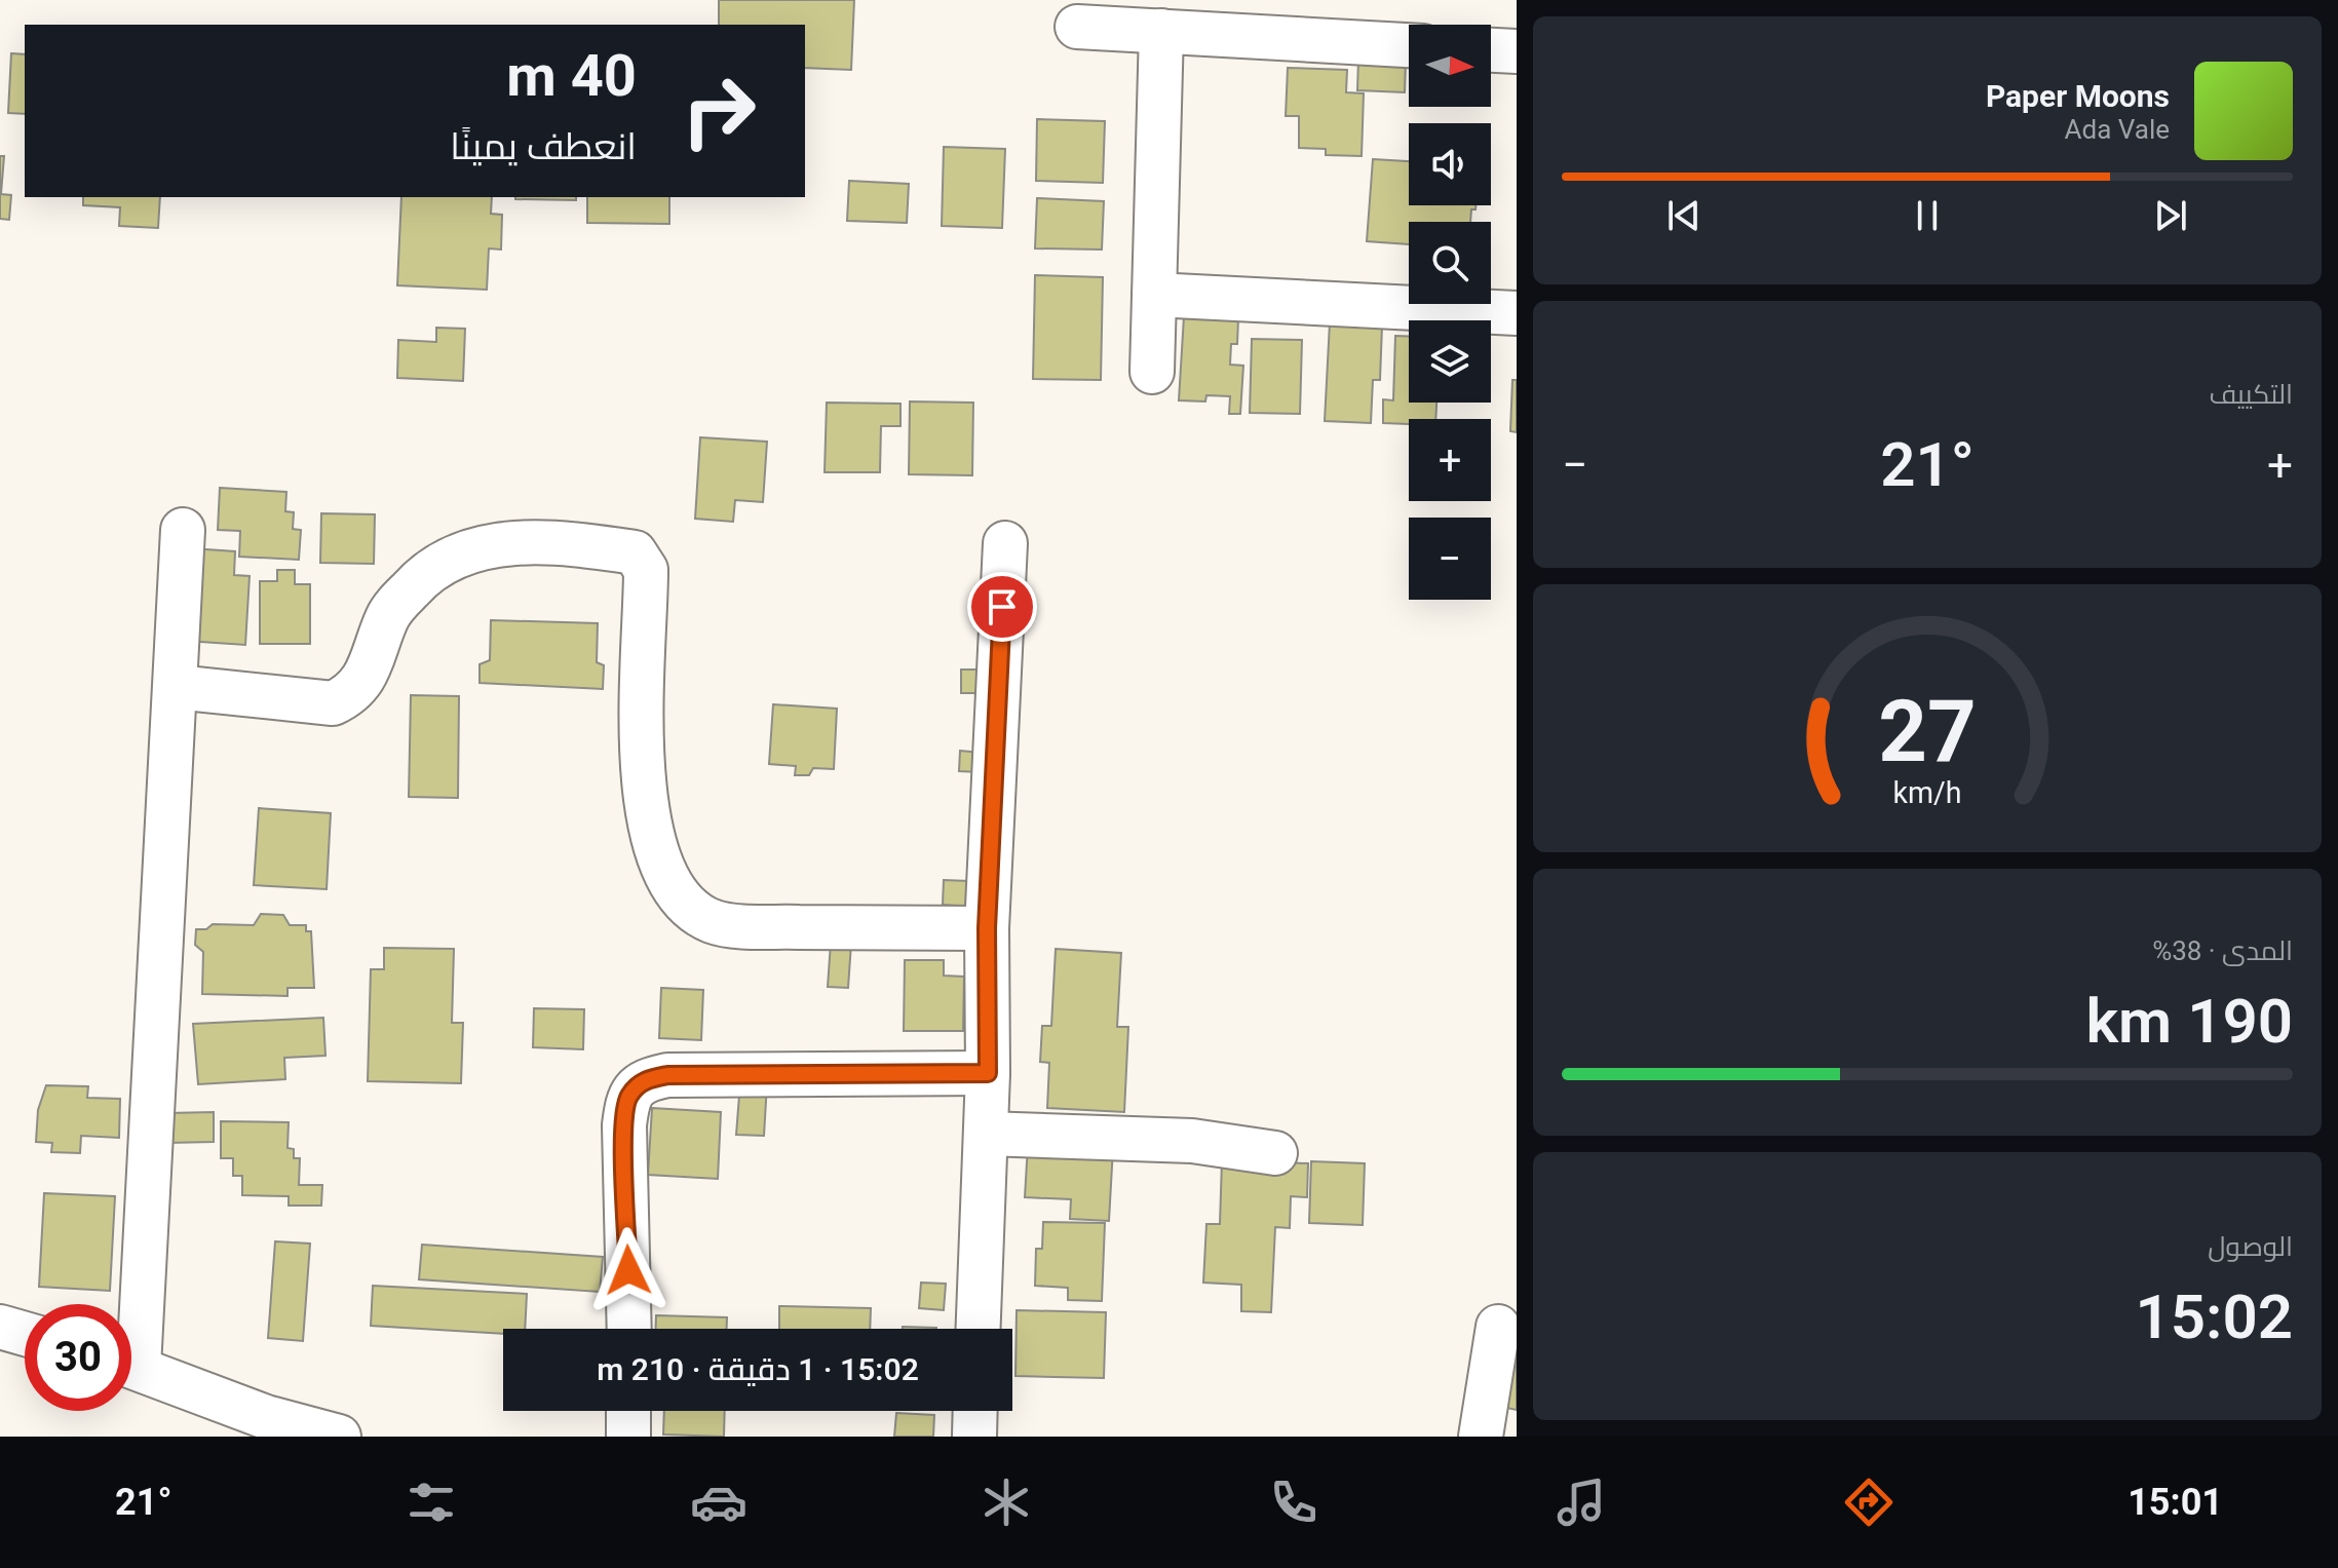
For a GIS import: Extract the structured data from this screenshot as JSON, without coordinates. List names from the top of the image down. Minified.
{"north":"right","page":{"map_buttons":["+","−"],"turn":["40 m","انعطف يمينًا"],"song":["Paper Moons","Ada Vale"],"tile":["التكييف",["المدى · 38%","190 km"],["الوصول","15:02"]],"heat":["−","21°","+"],"limit":"30","trip":"15:02 · 1 دقيقة · 210 m","tabs":["15:01","21°"],"gauge":["27","km/h"]}}
